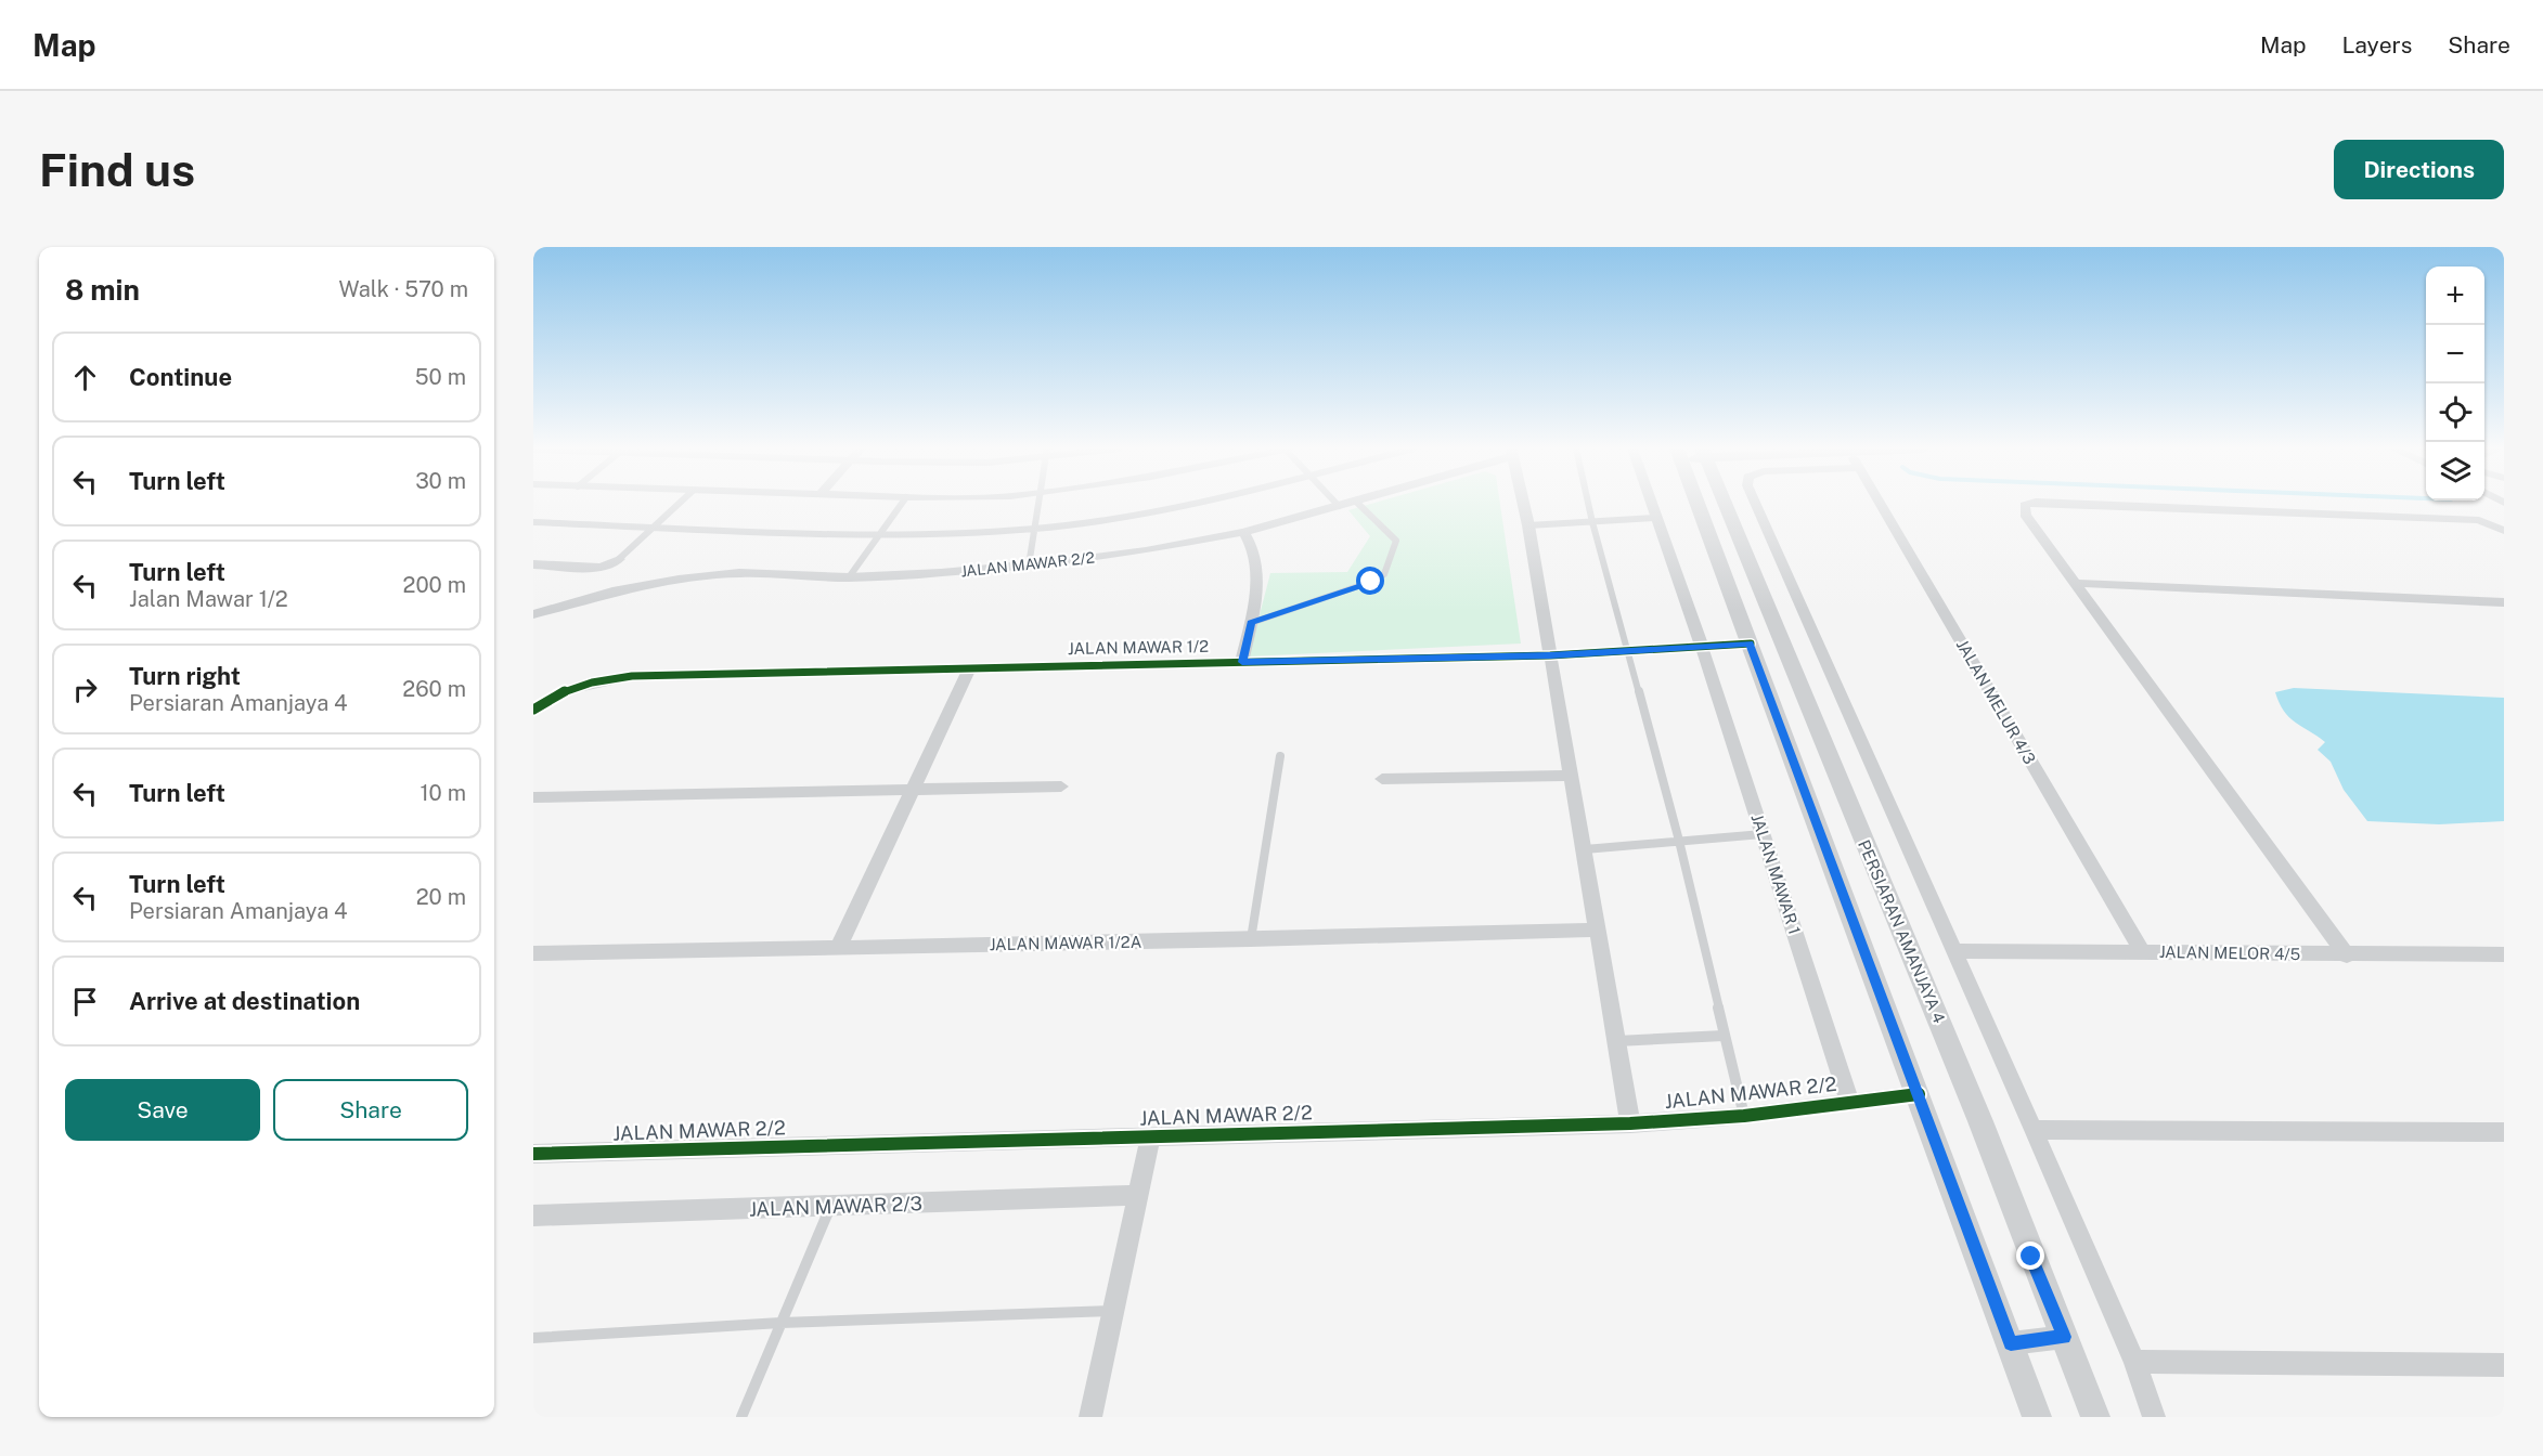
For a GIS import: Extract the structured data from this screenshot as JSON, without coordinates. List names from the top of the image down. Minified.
{"streets":{"street":["JALAN MAWAR 2/2","JALAN MAWAR 1/2","JALAN MELUR 4/3","JALAN MAWAR 1","PERSIARAN AMANJAYA 4","JALAN MAWAR 1/2A","JALAN MELOR 4/5","JALAN MAWAR 2/3"]},"crossings":[["JALAN MAWAR 2/2","JALAN MAWAR 1"],["JALAN MAWAR 1/2","JALAN MAWAR 1"],["JALAN MELUR 4/3","JALAN MELOR 4/5"]],"page":{"header":"Map","nav":["Map","Layers","Share"],"buttons":["Directions",["Save","Share"]],"title":"Find us","heading":["8 min","Walk · 570 m"],"map_buttons":["+","−"],"list":[["Continue","50 m"],["Turn left","30 m"],["Turn left","Jalan Mawar 1/2","200 m"],["Turn right","Persiaran Amanjaya 4","260 m"],["Turn left","10 m"],["Turn left","Persiaran Amanjaya 4","20 m"],"Arrive at destination"]}}
